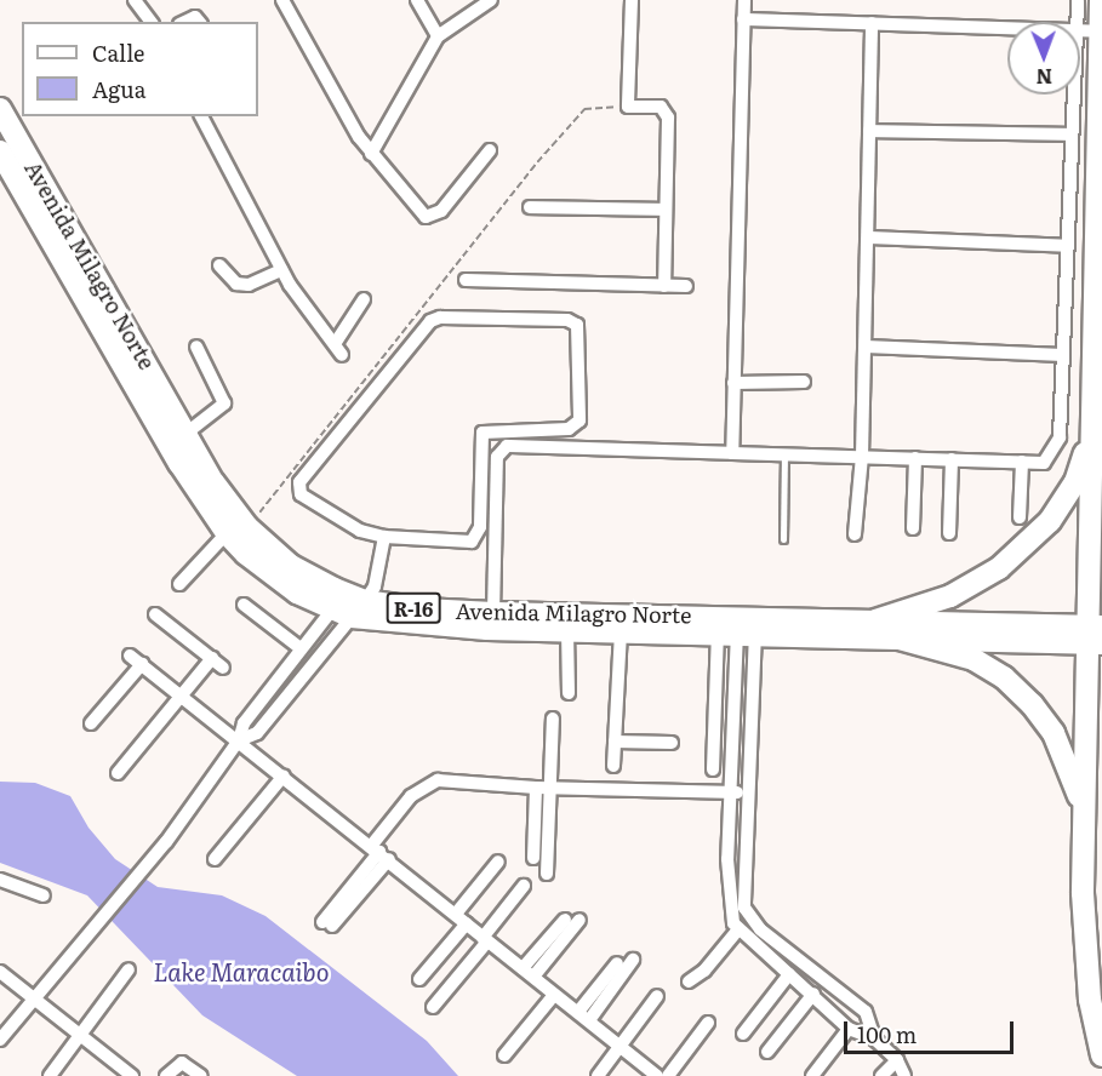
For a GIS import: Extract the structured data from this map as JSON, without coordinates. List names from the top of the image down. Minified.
{"streets":{"main road":["Avenida Milagro Norte","R-16"]},"water":["Lake Maracaibo"],"legend":["Calle","Agua"],"scale_bar":"100 m","north":"bottom"}
